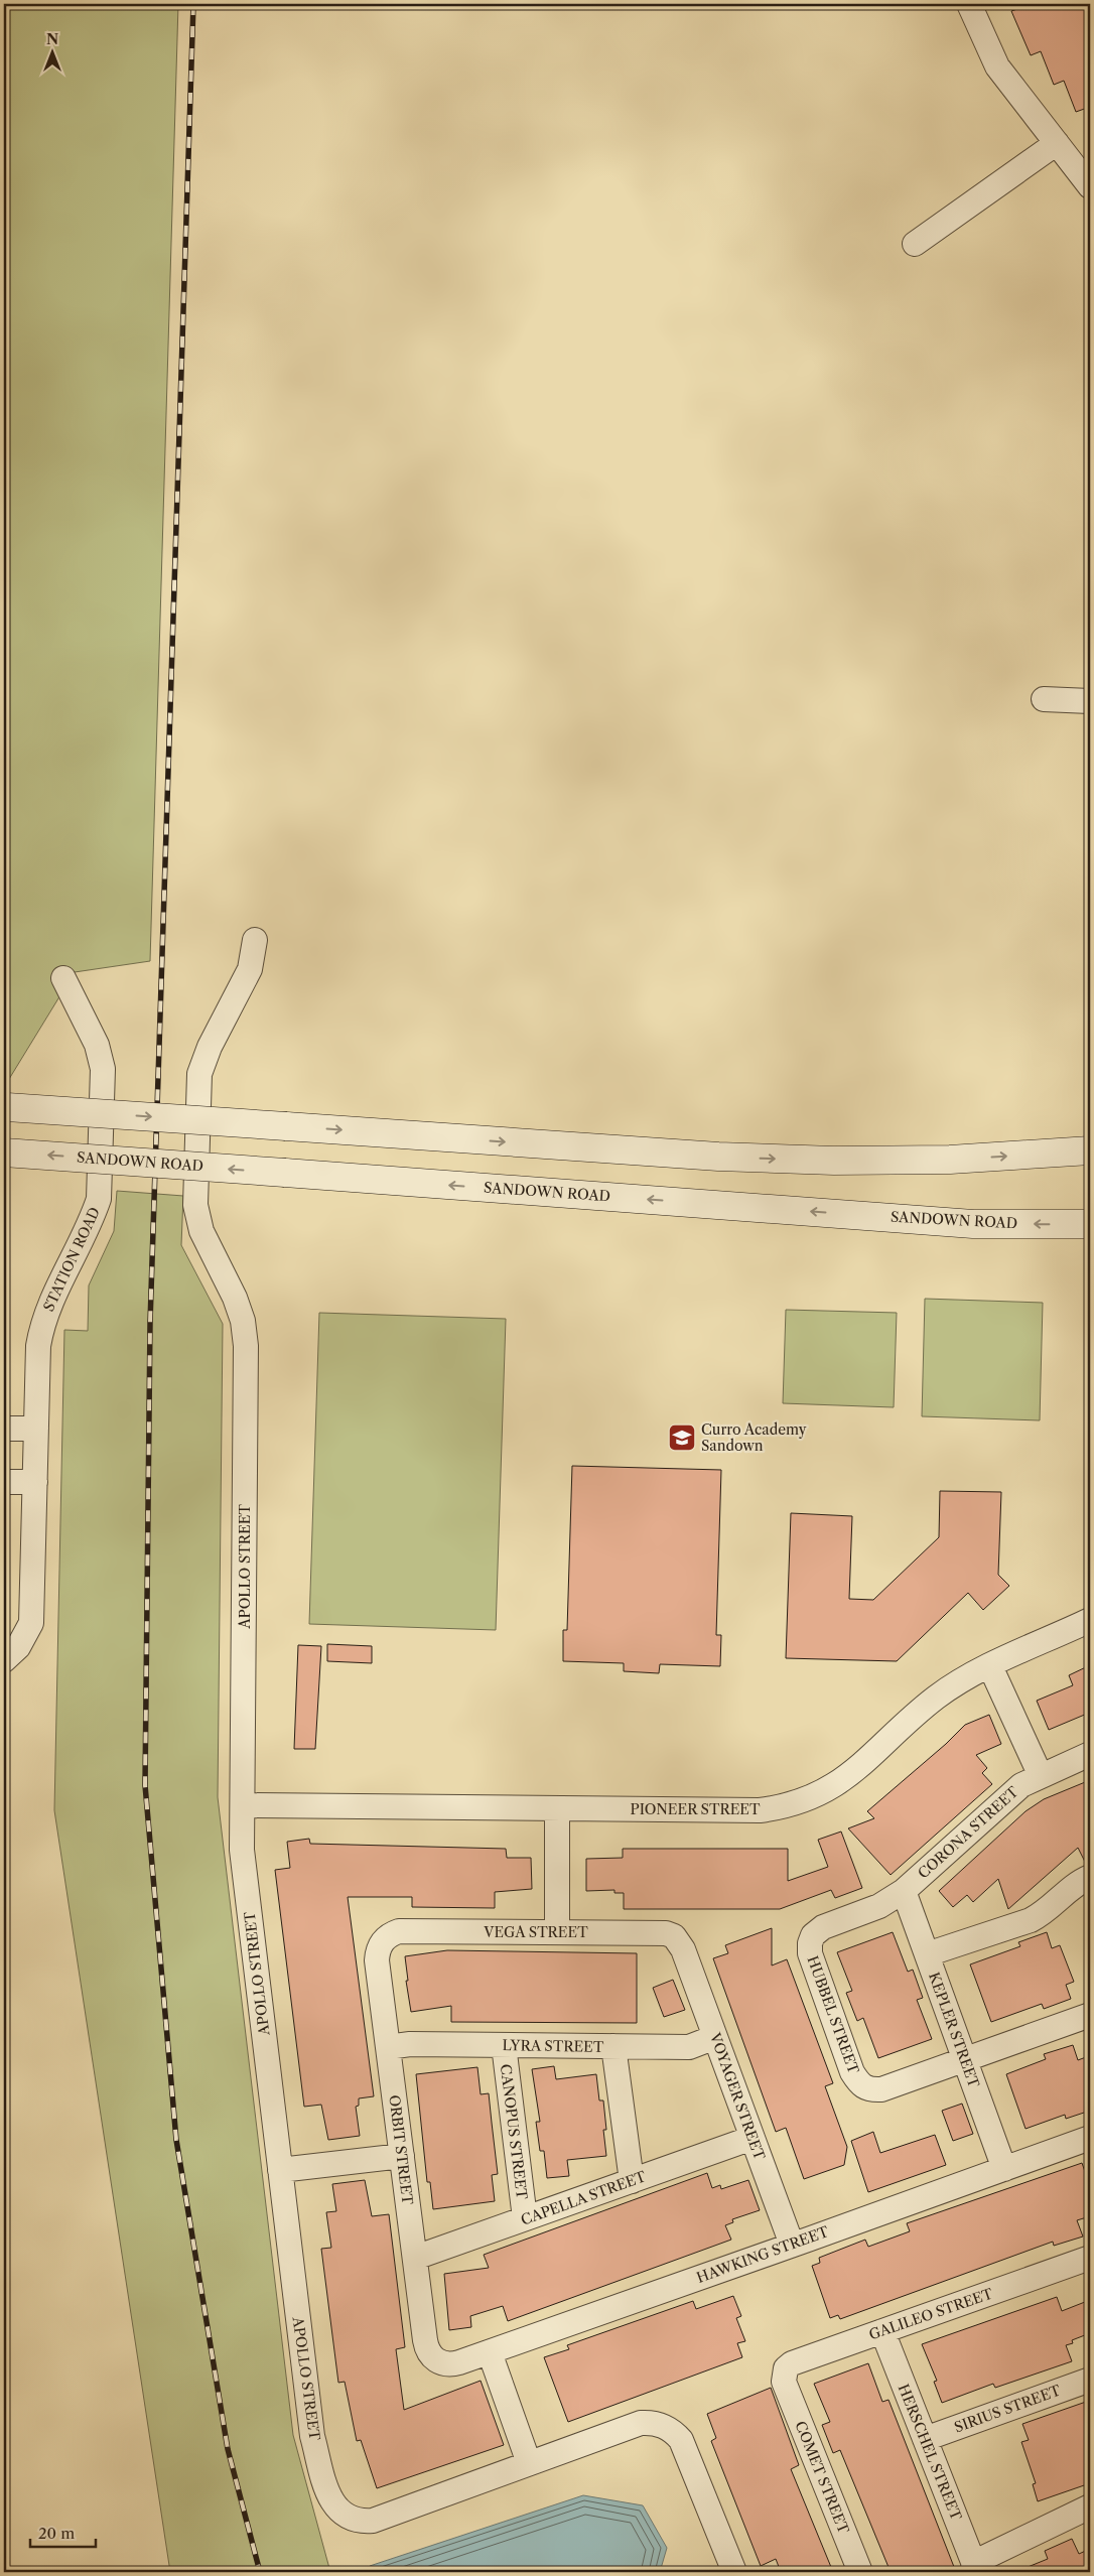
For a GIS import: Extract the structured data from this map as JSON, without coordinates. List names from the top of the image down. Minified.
{"streets":{"main road":["SANDOWN ROAD"],"street":["STATION ROAD","APOLLO STREET","PIONEER STREET","CORONA STREET","VEGA STREET","HUBBEL STREET","KEPLER STREET","LYRA STREET","VOYAGER STREET","CANOPUS STREET","ORBIT STREET","CAPELLA STREET","HAWKING STREET","GALILEO STREET","SIRIUS STREET","HERSCHEL STREET","COMET STREET"]},"crossings":[["APOLLO STREET","PIONEER STREET"],["CORONA STREET","HUBBEL STREET"],["CORONA STREET","KEPLER STREET"],["VEGA STREET","VOYAGER STREET"],["VEGA STREET","ORBIT STREET"],["HUBBEL STREET","KEPLER STREET"],["KEPLER STREET","HAWKING STREET"],["LYRA STREET","VOYAGER STREET"],["LYRA STREET","CANOPUS STREET"],["LYRA STREET","ORBIT STREET"],["VOYAGER STREET","CAPELLA STREET"],["VOYAGER STREET","HAWKING STREET"],["CANOPUS STREET","CAPELLA STREET"],["ORBIT STREET","CAPELLA STREET"],["ORBIT STREET","HAWKING STREET"],["GALILEO STREET","HERSCHEL STREET"],["GALILEO STREET","COMET STREET"],["SIRIUS STREET","HERSCHEL STREET"]],"places":{"school or university":["Curro Academy Sandown"]},"scale_bar":"20 m","north":"top"}
